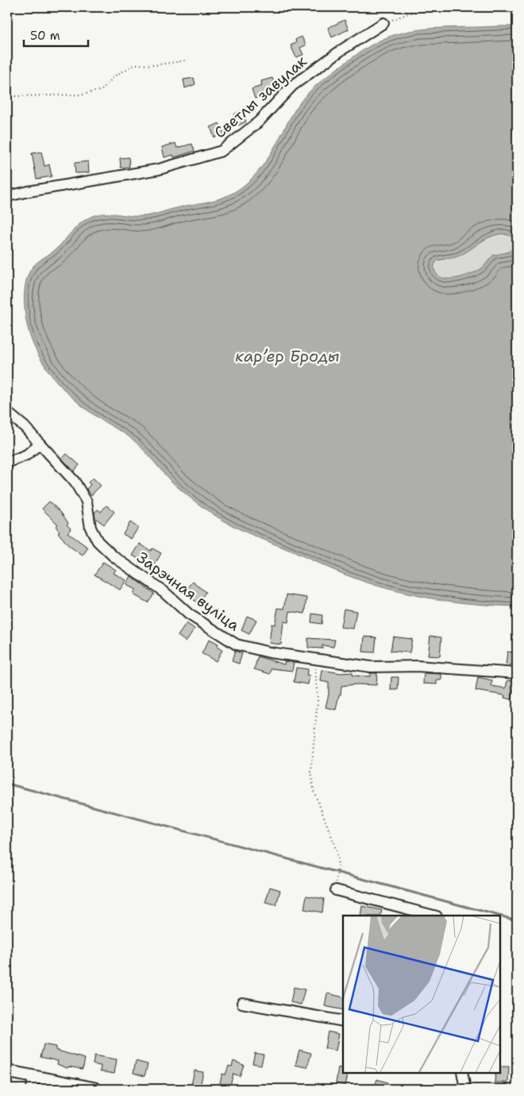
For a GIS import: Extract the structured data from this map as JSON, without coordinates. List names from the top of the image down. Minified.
{"streets":{"street":["Светлы завулак","Зарэчная вуліца"]},"water":["карʼер Броды"],"scale_bar":"50 m"}
